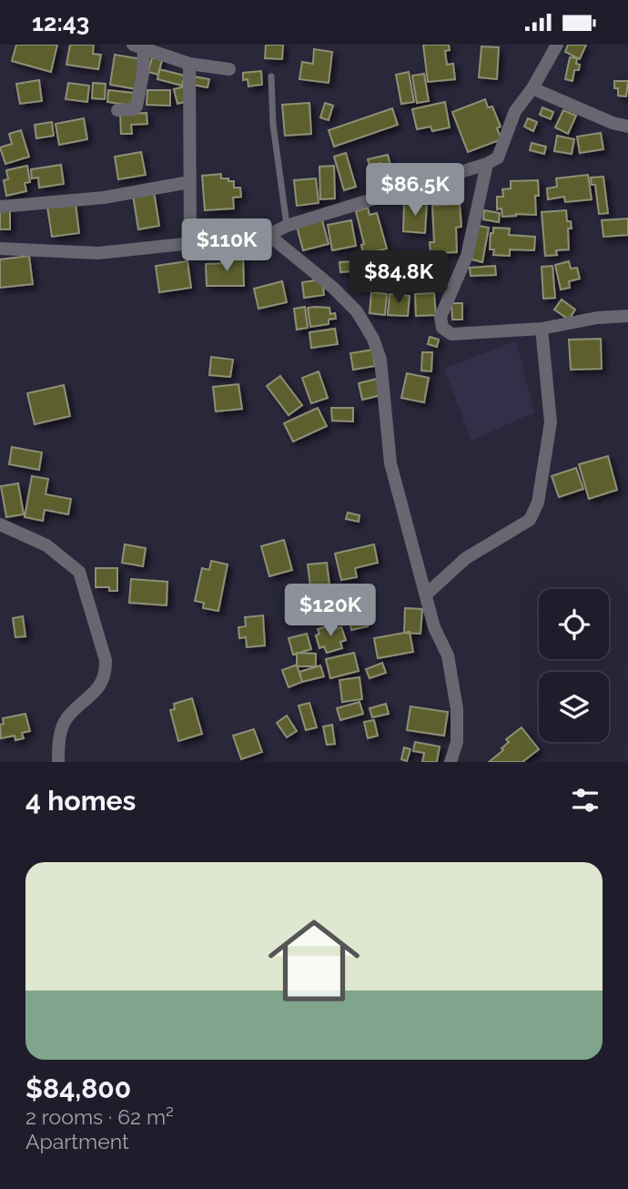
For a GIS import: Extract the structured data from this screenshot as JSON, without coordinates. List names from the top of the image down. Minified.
{"page":{"status":"12:43","price":["$86.5K","$110K","$84.8K","$120K"],"heading":"4 homes","list":[{"name":"$84,800","note":"2 rooms · 62 m² · Apartment"}]}}
